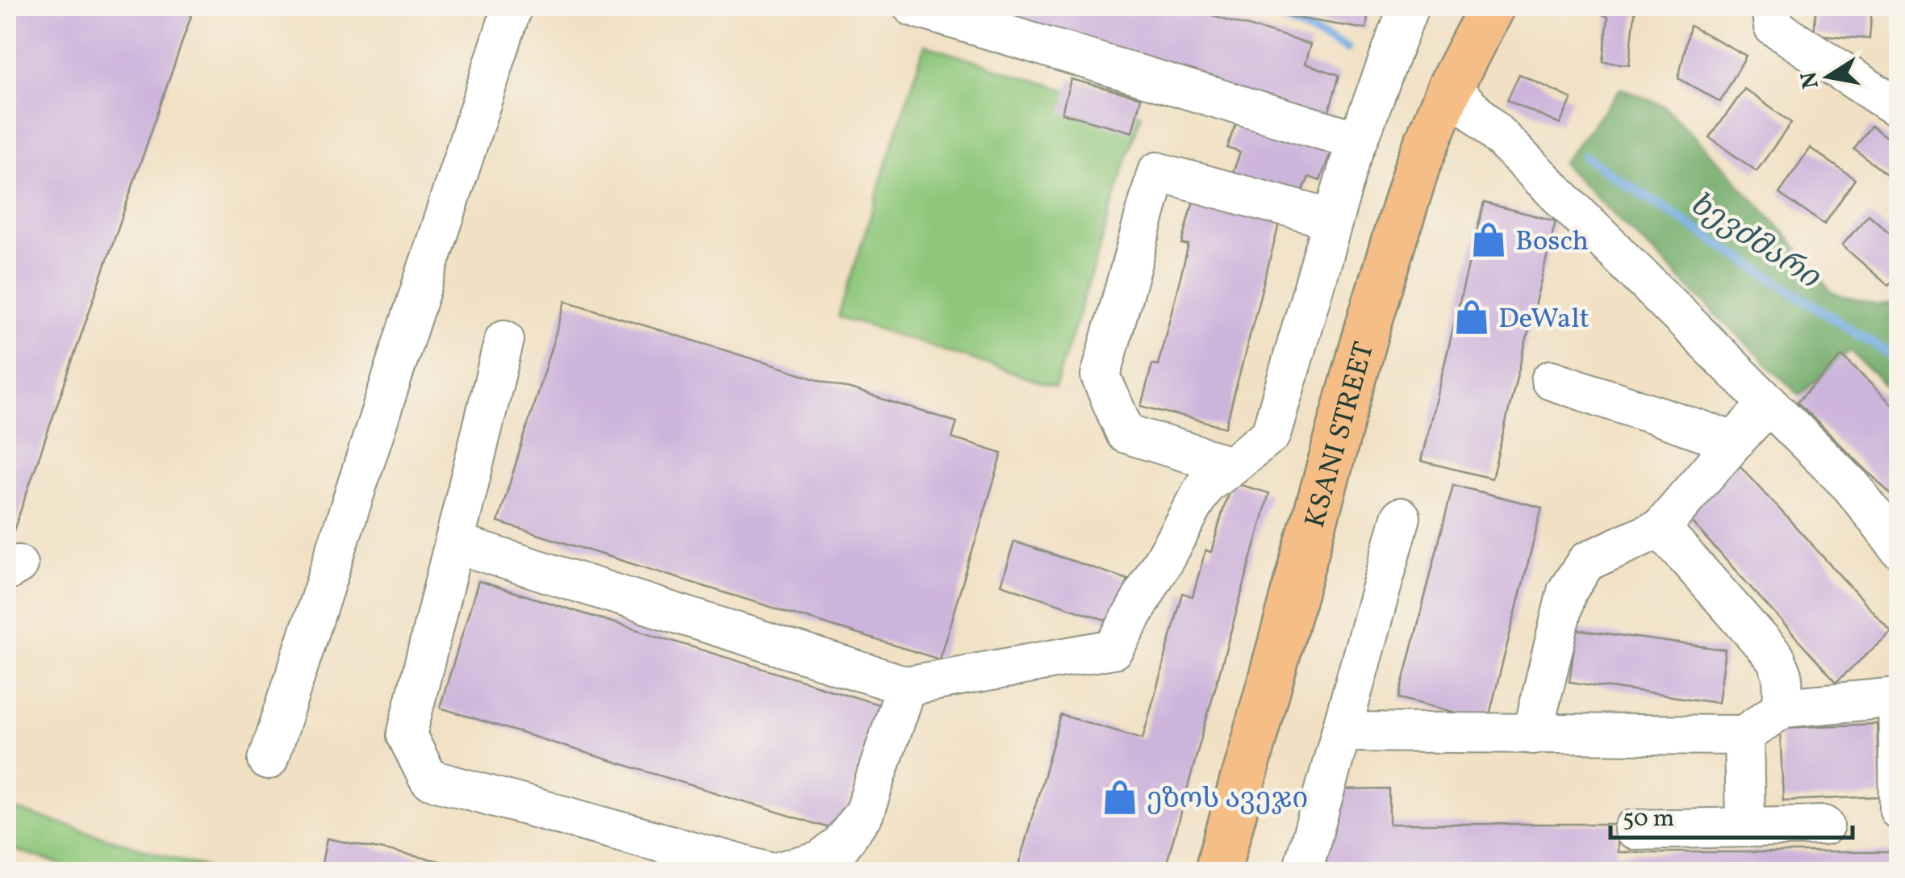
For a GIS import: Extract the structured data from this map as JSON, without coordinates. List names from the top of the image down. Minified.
{"streets":{"main road":["KSANI STREET"]},"water":["ხევძმარი"],"places":{"shop":["Bosch","DeWalt","ეზოს ავეჯი"]},"scale_bar":"50 m","north":"left"}
